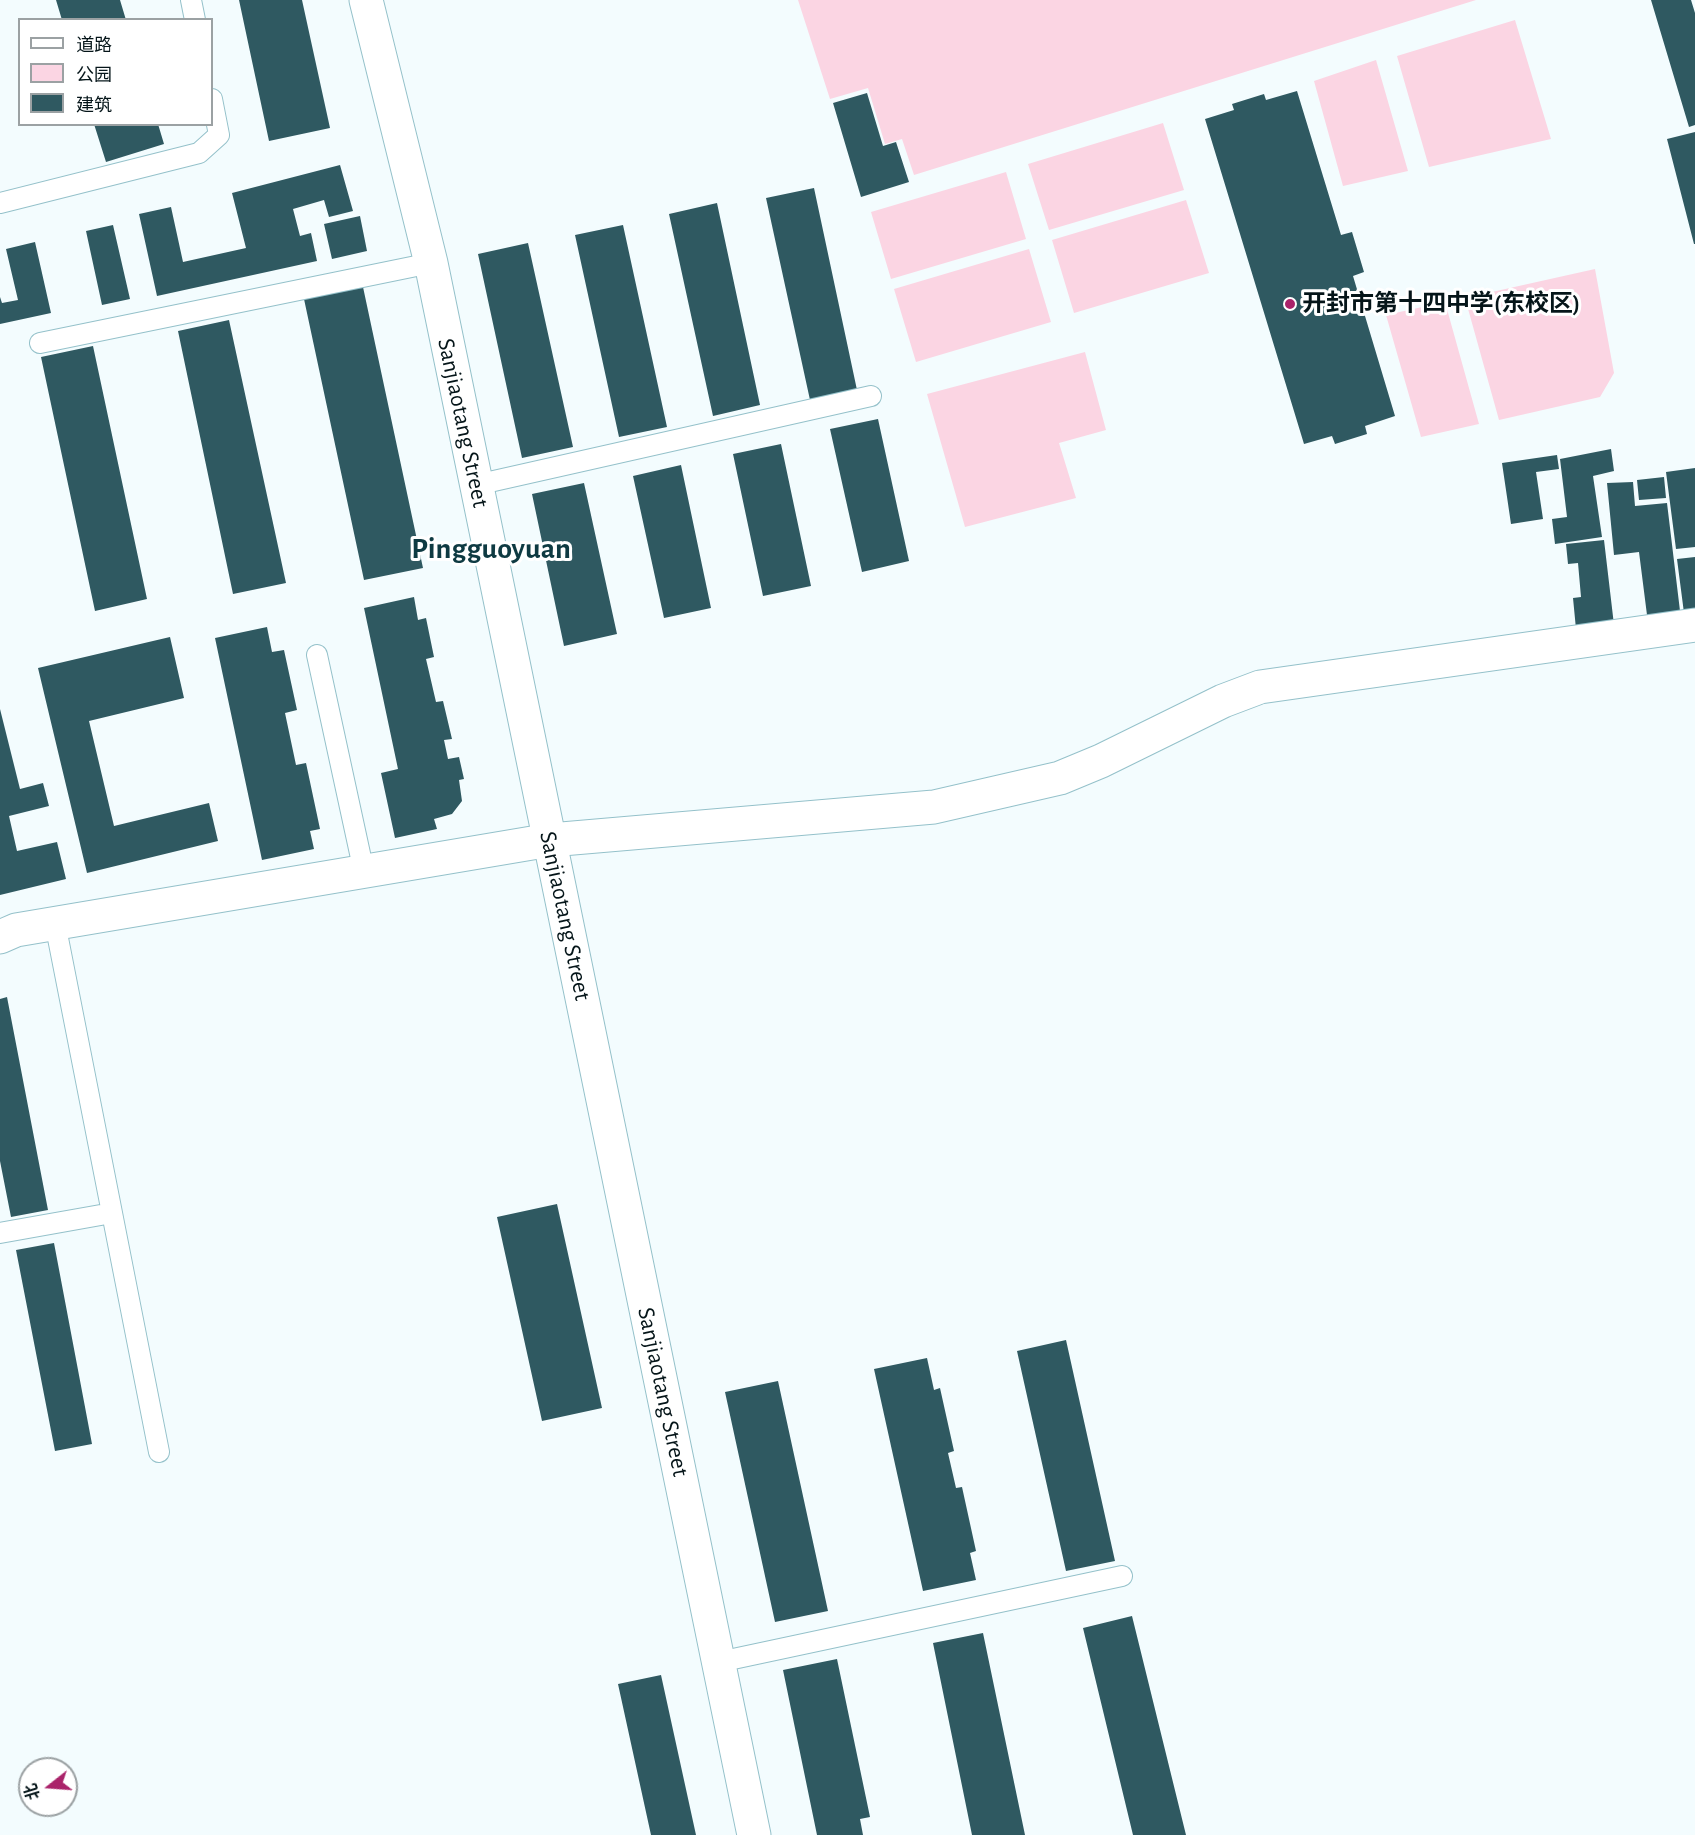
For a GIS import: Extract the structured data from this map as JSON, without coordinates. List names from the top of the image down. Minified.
{"streets":{"street":["Sanjiaotang Street"]},"districts":["Pingguoyuan"],"places":["开封市第十四中学(东校区)"],"legend":["道路","公园","建筑"],"north":"left"}
